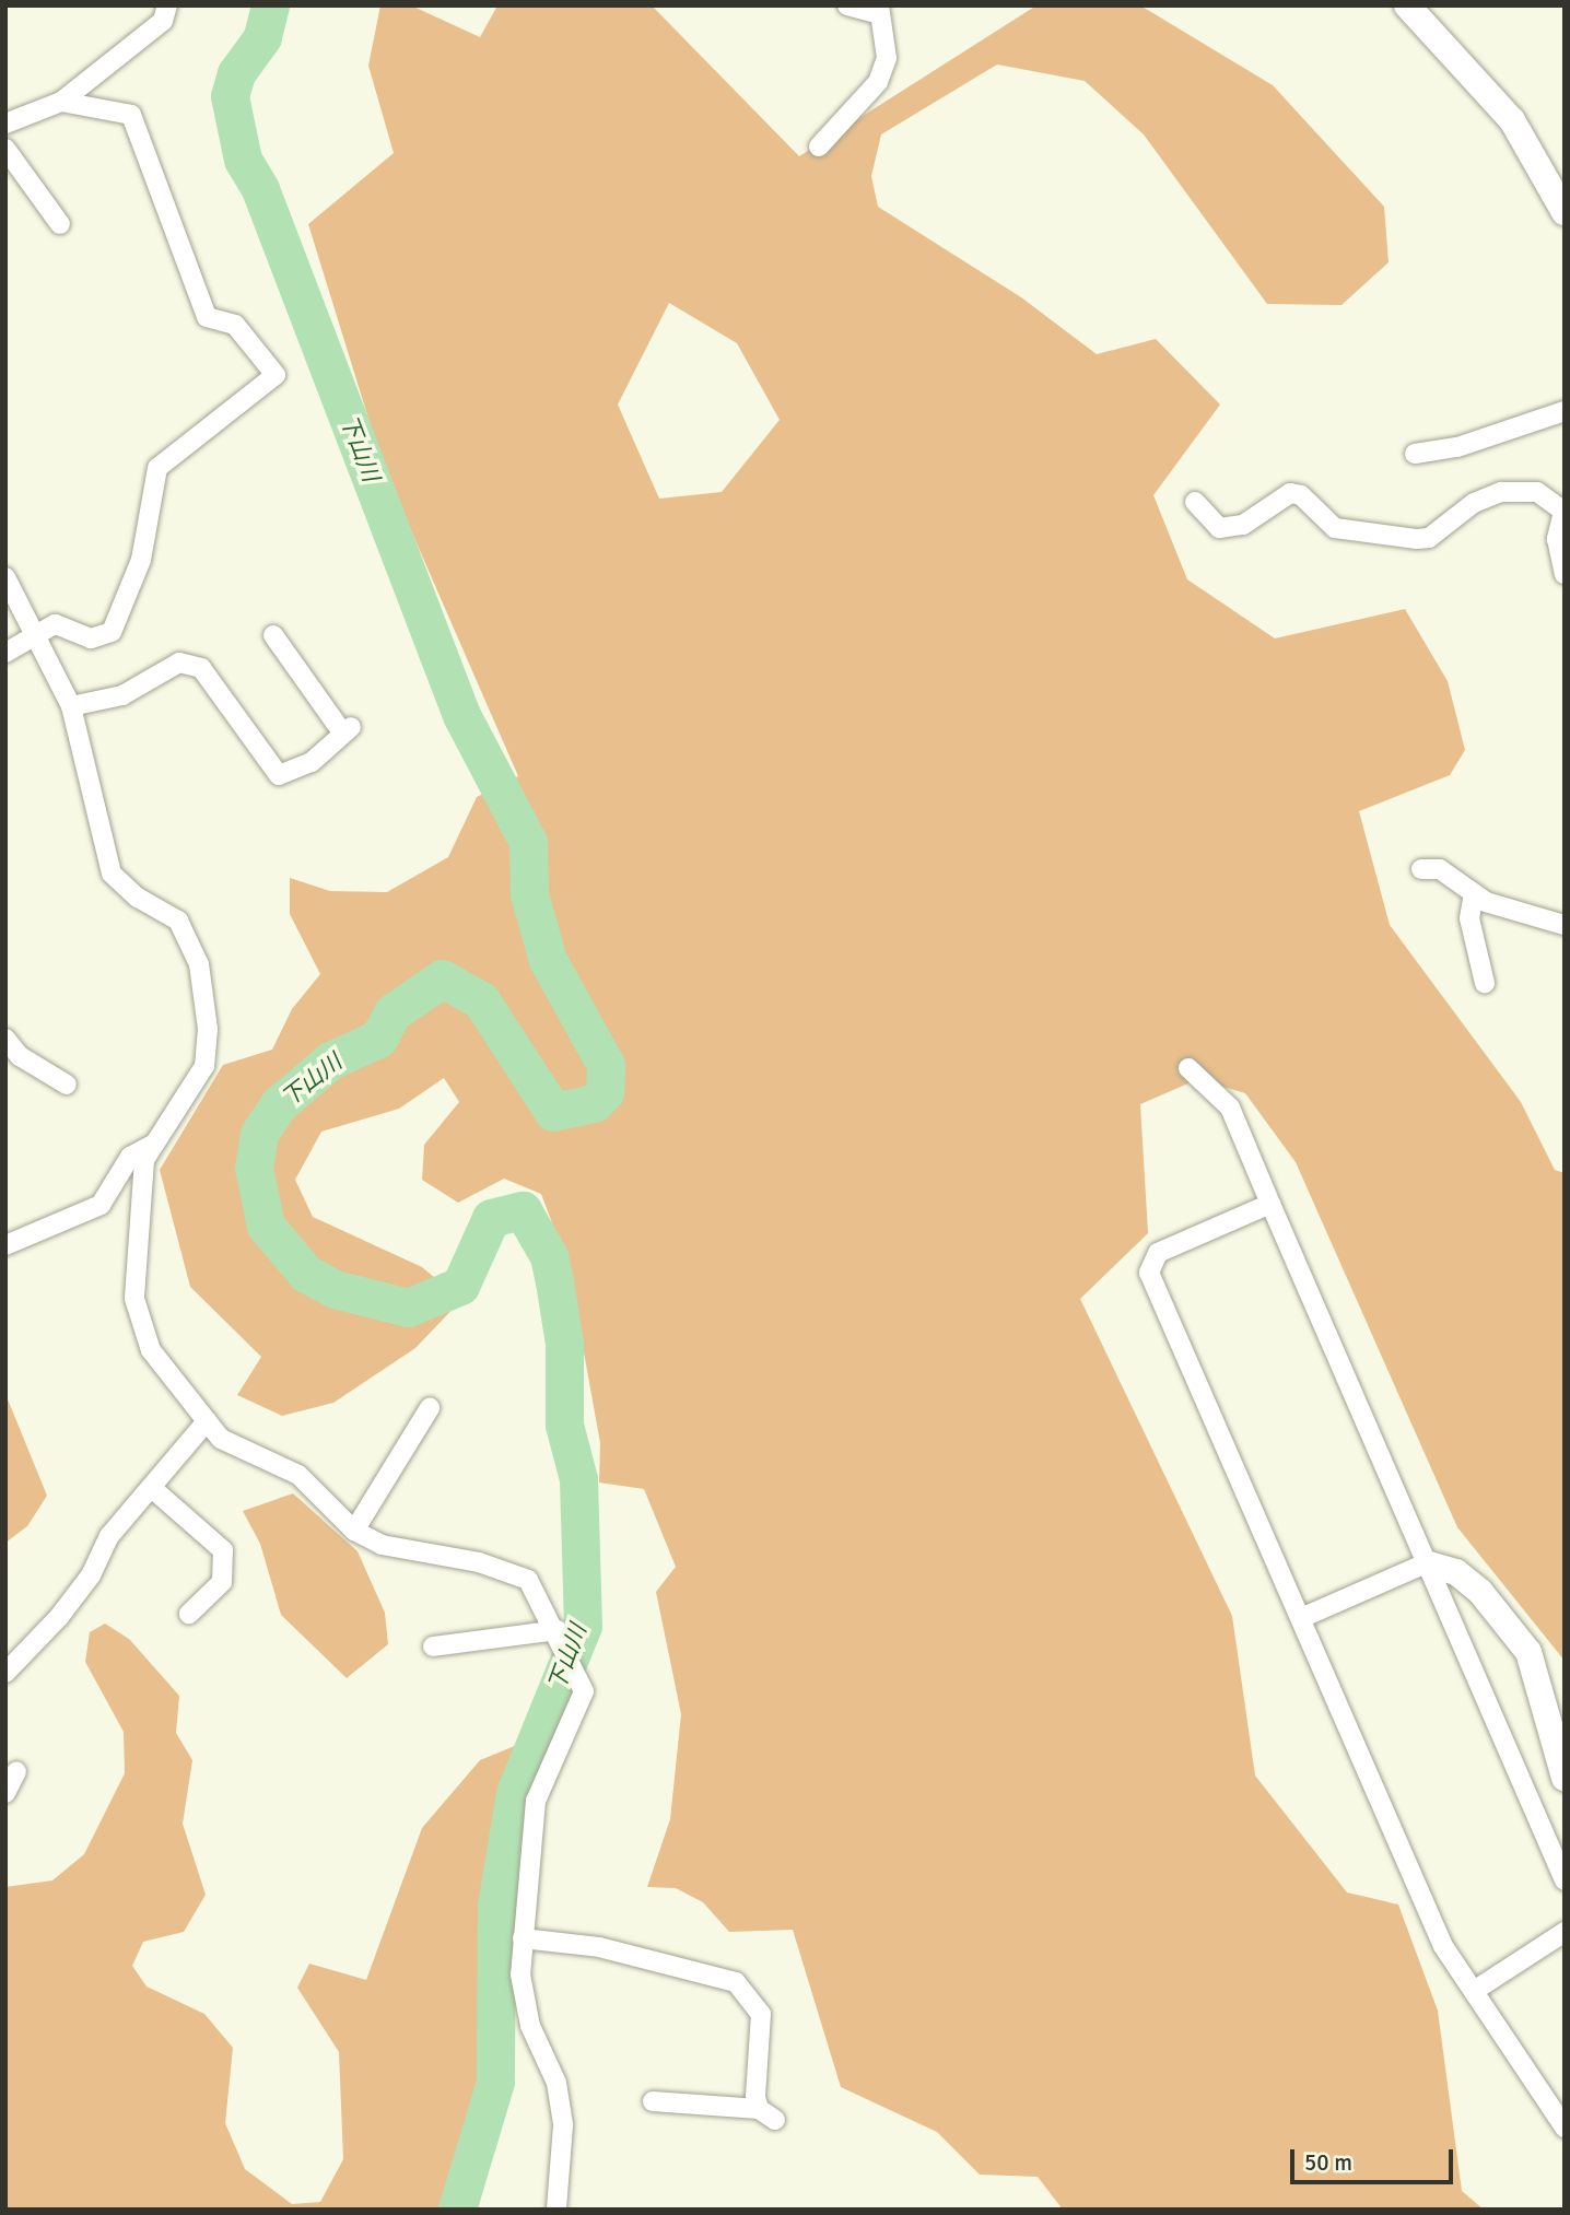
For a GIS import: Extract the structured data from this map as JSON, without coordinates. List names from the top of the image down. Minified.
{"water":["下山川"],"scale_bar":"50 m"}
